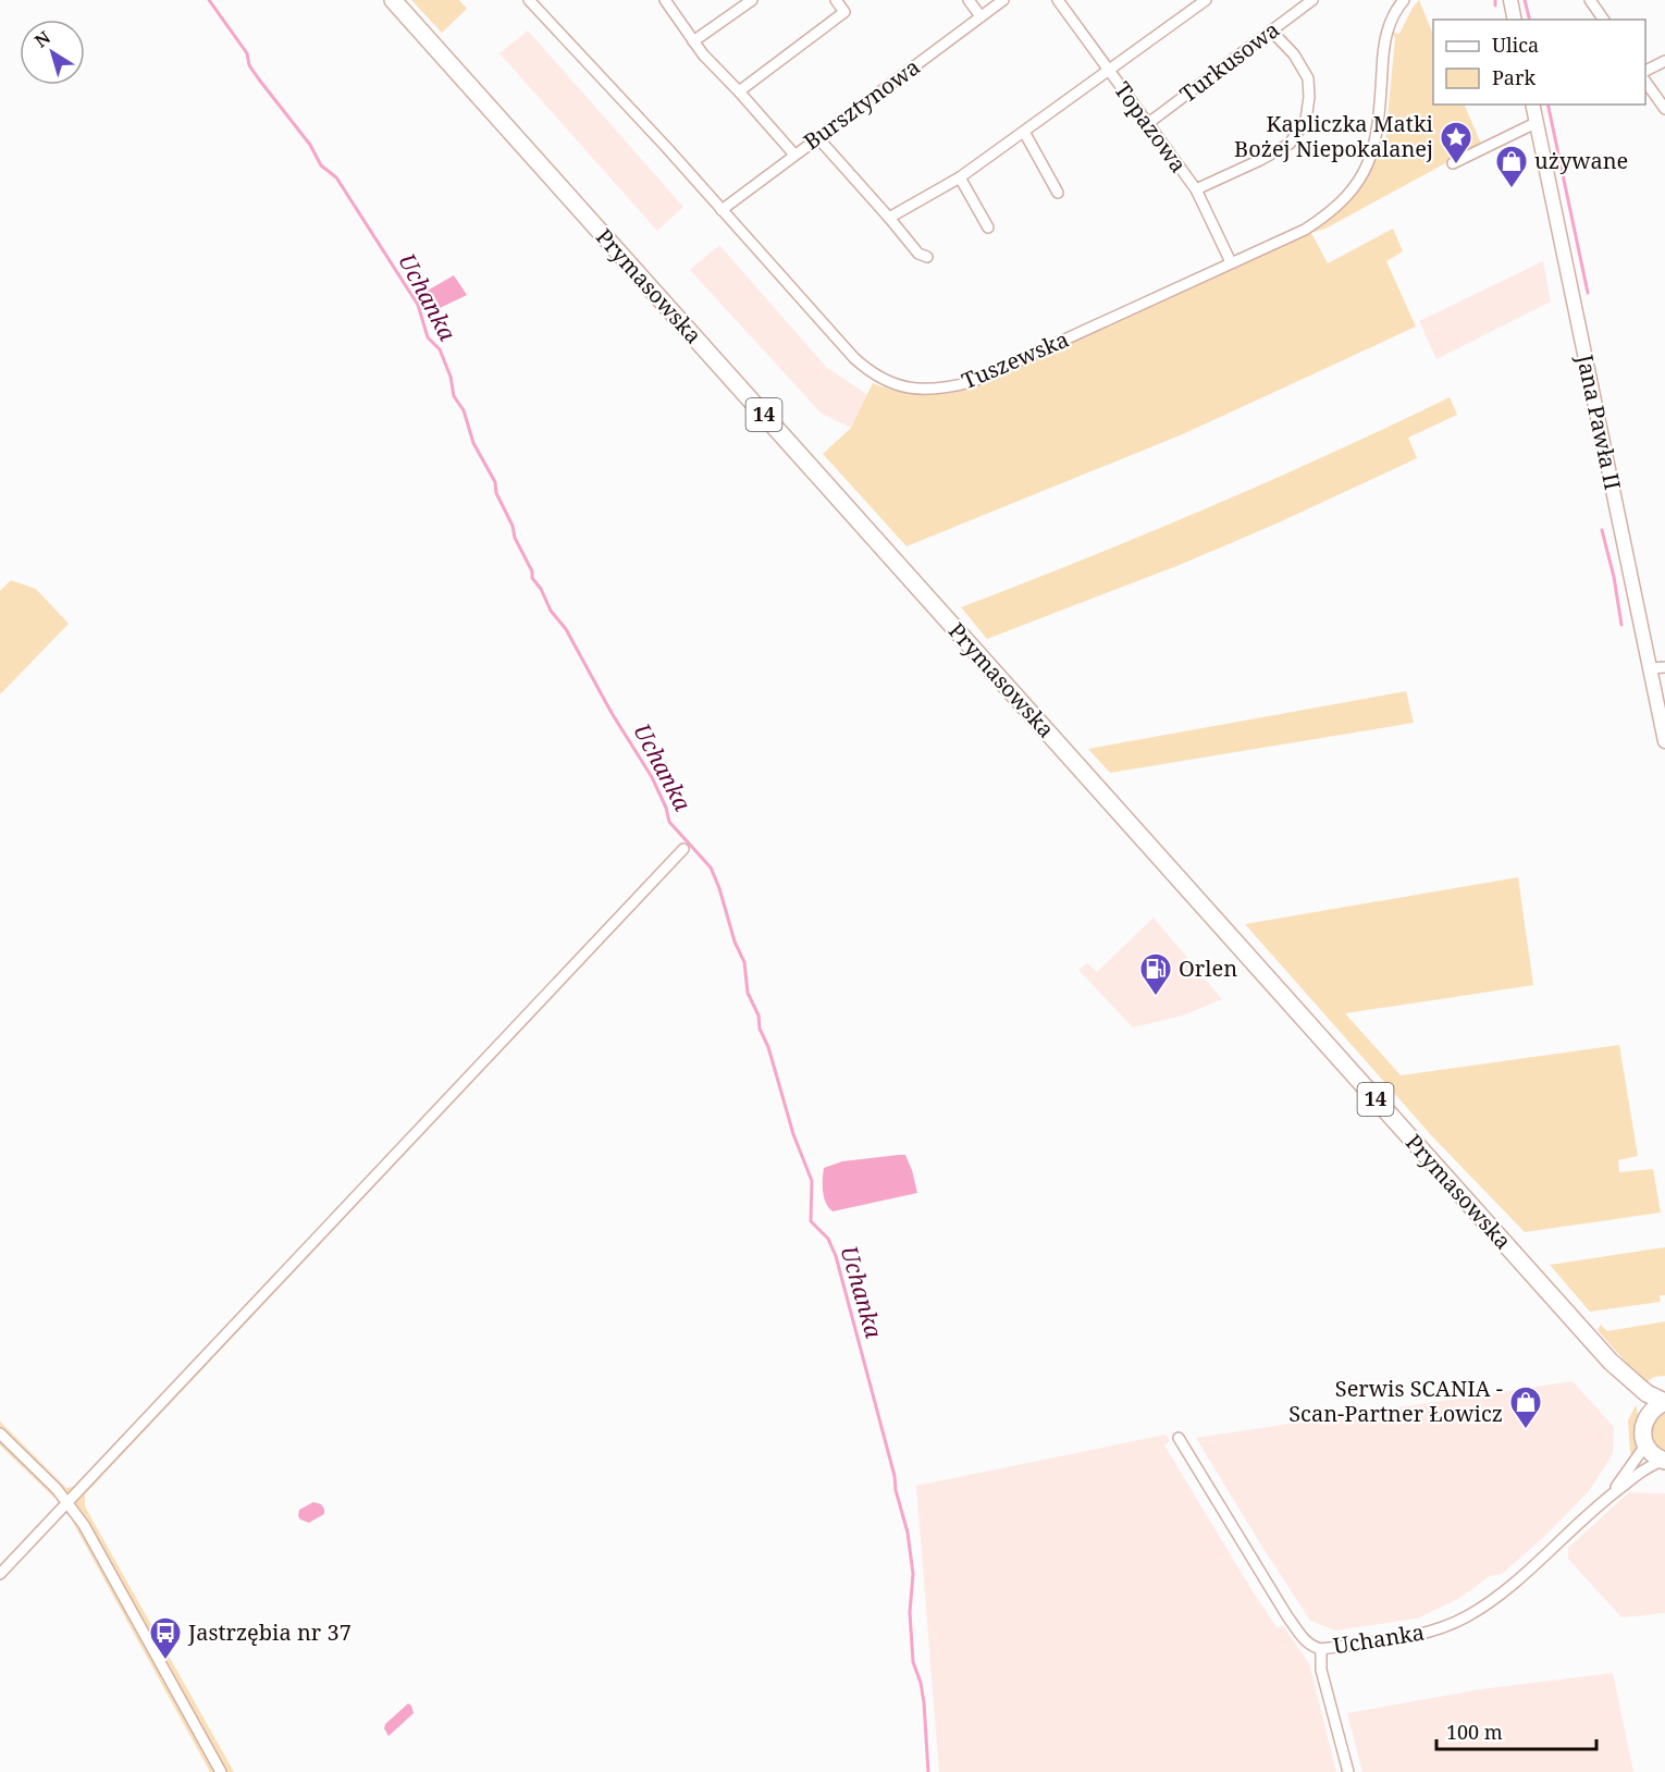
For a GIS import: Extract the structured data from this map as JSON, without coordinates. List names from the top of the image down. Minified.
{"streets":{"main road":["Prymasowska","14"],"street":["Turkusowa","Bursztynowa","Topazowa","Tuszewska","Jana Pawła II","Uchanka"]},"crossings":[["Turkusowa","Topazowa"],["Bursztynowa","Tuszewska"],["Topazowa","Tuszewska"],["Prymasowska","14"],["14","Uchanka"]],"water":["Uchanka"],"places":{"place":["Kapliczka Matki Bożej Niepokalanej"],"shop":["używane","Serwis SCANIA - Scan-Partner Łowicz"],"fuel station":["Orlen"],"bus stop":["Jastrzębia nr 37"]},"legend":["Ulica","Park"],"scale_bar":"100 m","north":"top left"}
